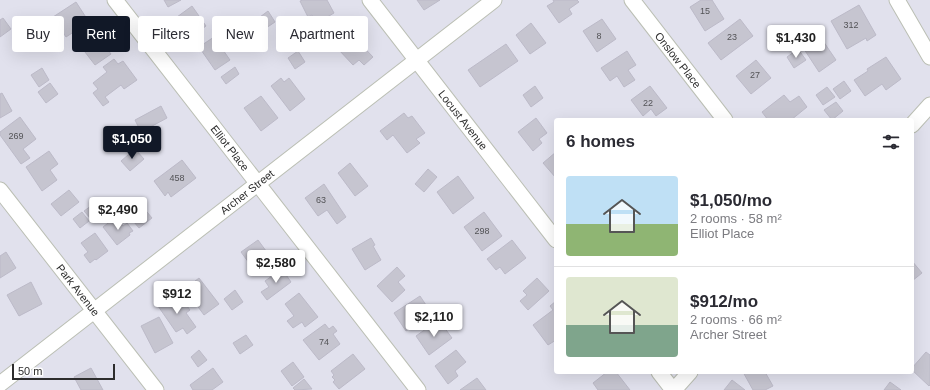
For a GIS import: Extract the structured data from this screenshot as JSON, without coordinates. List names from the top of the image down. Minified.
{"streets":{"street":["Onslow Place","Locust Avenue","Elliot Place","Archer Street","Park Avenue"]},"crossings":[["Locust Avenue","Archer Street"],["Elliot Place","Archer Street"],["Archer Street","Park Avenue"]],"house_numbers":["15","312","8","23","27","22","269","458","63","298","74"],"scale_bar":"50 m","page":{"chip":["Buy","Rent","Filters","New","Apartment"],"price":["$1,430","$1,050","$2,490","$2,580","$912","$2,110"],"heading":"6 homes","list":[{"name":"$1,050/mo","note":"2 rooms · 58 m² · Elliot Place"},{"name":"$912/mo","note":"2 rooms · 66 m² · Archer Street"}],"scale":"50 m"}}
